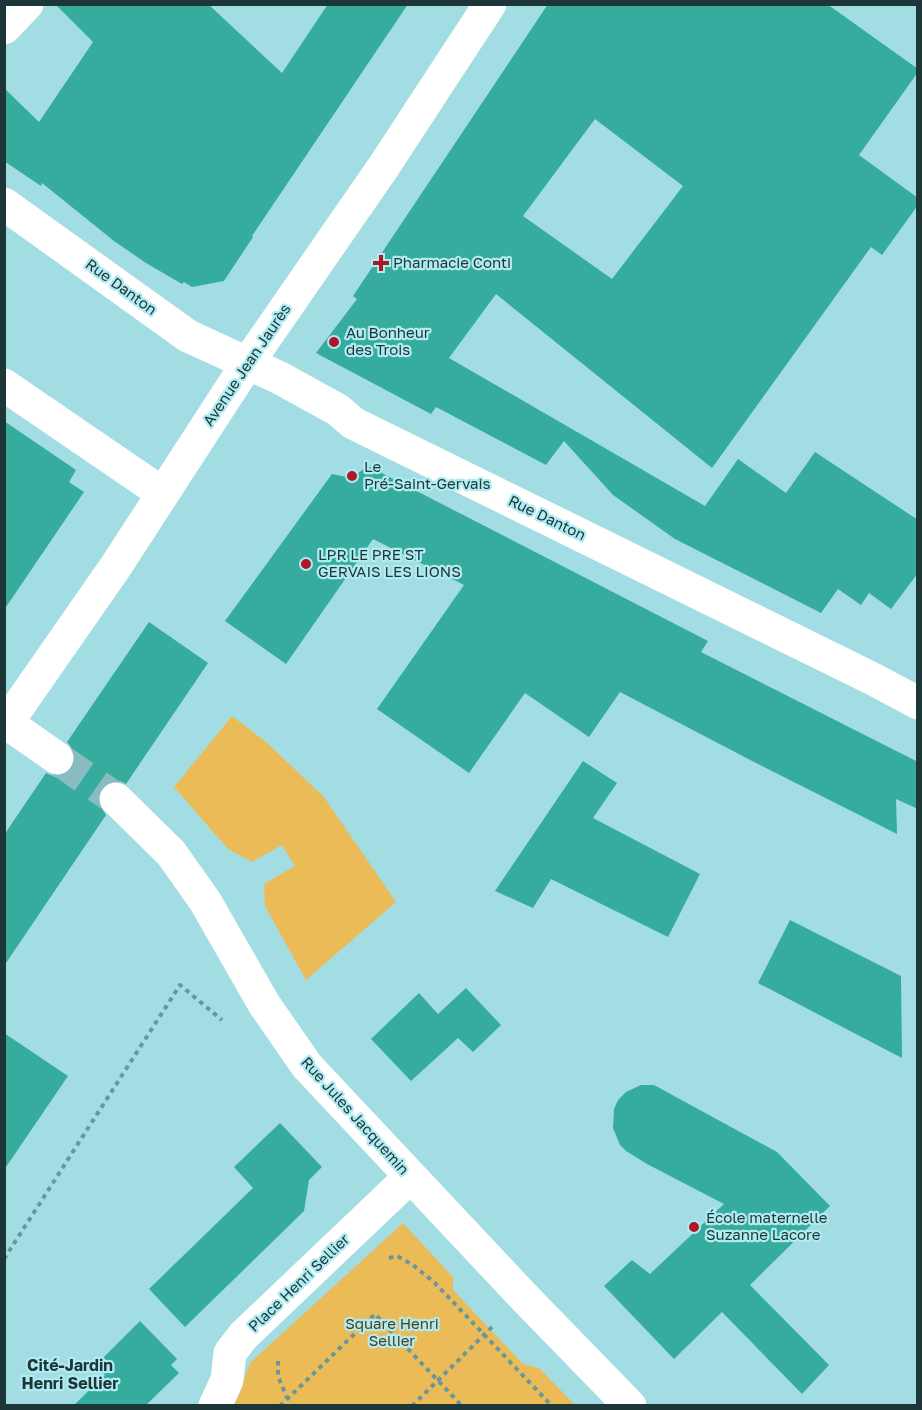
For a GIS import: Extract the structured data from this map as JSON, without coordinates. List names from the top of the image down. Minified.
{"streets":{"street":["Rue Danton","Avenue Jean Jaurès","Rue Jules Jacquemin","Place Henri Sellier"]},"crossings":[["Rue Danton","Avenue Jean Jaurès"],["Rue Jules Jacquemin","Place Henri Sellier"]],"districts":["Cité-Jardin Henri Sellier"],"parks":["Square Henri Sellier"],"places":{"health":["Pharmacie Conti"],"other":["Au Bonheur des Trois","Le Pré-Saint-Gervais","LPR LE PRE ST GERVAIS LES LIONS","École maternelle Suzanne Lacore"]}}
